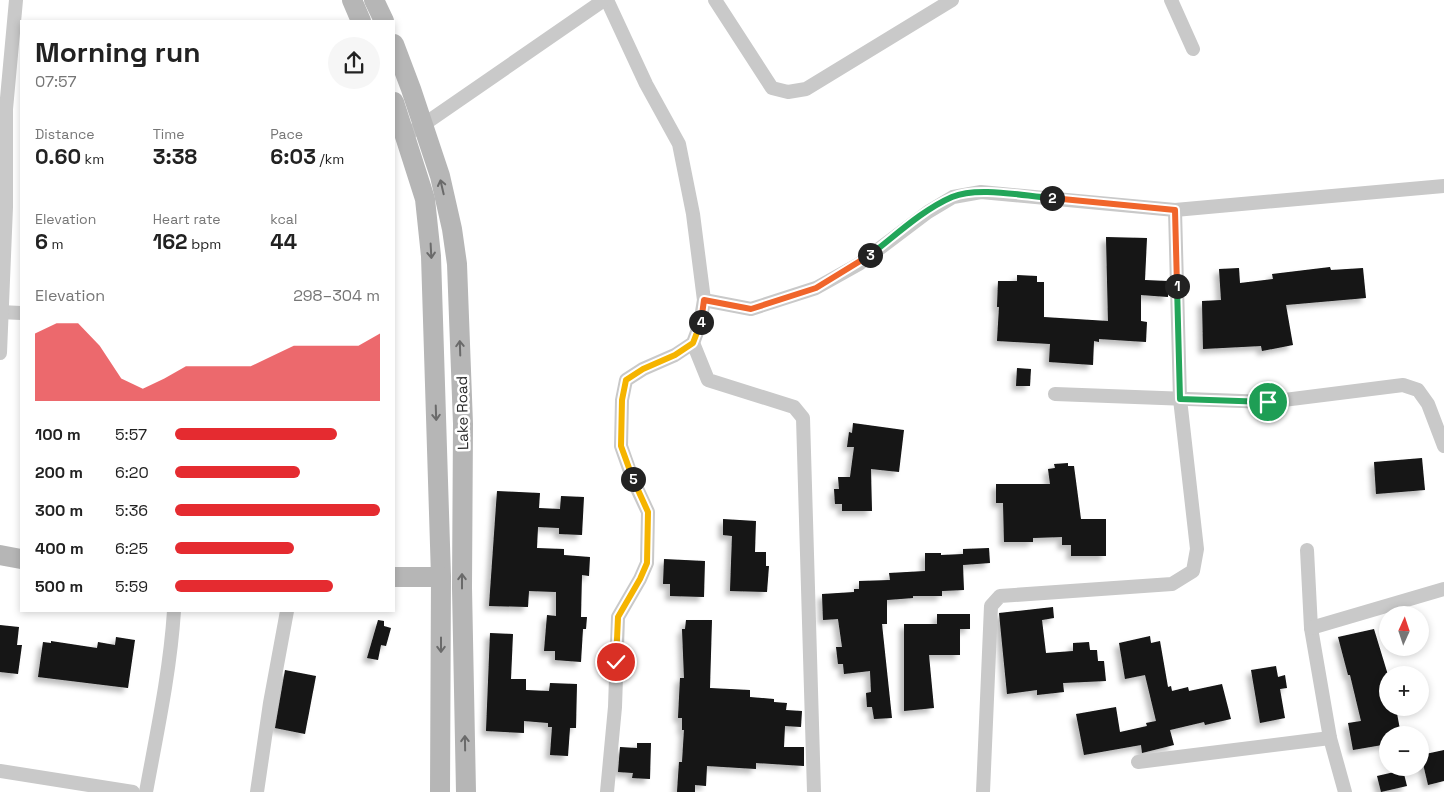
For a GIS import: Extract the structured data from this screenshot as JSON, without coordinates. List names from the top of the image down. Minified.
{"streets":{"main road":["Lake Road"]},"north":"top","page":{"heading":["Morning run","07:57"],"stats":[["Distance","0.60 km"],["Time","3:38"],["Pace","6:03 /km"],["Elevation","6 m"],["Heart rate","162 bpm"],["kcal","44"]],"pins":["2","3","1","4","5"],"chart":["Elevation","298–304 m"],"list":[{"name":"100 m","note":"5:57"},{"name":"200 m","note":"6:20"},{"name":"300 m","note":"5:36"},{"name":"400 m","note":"6:25"},{"name":"500 m","note":"5:59"}],"map_buttons":["+","−"]}}
